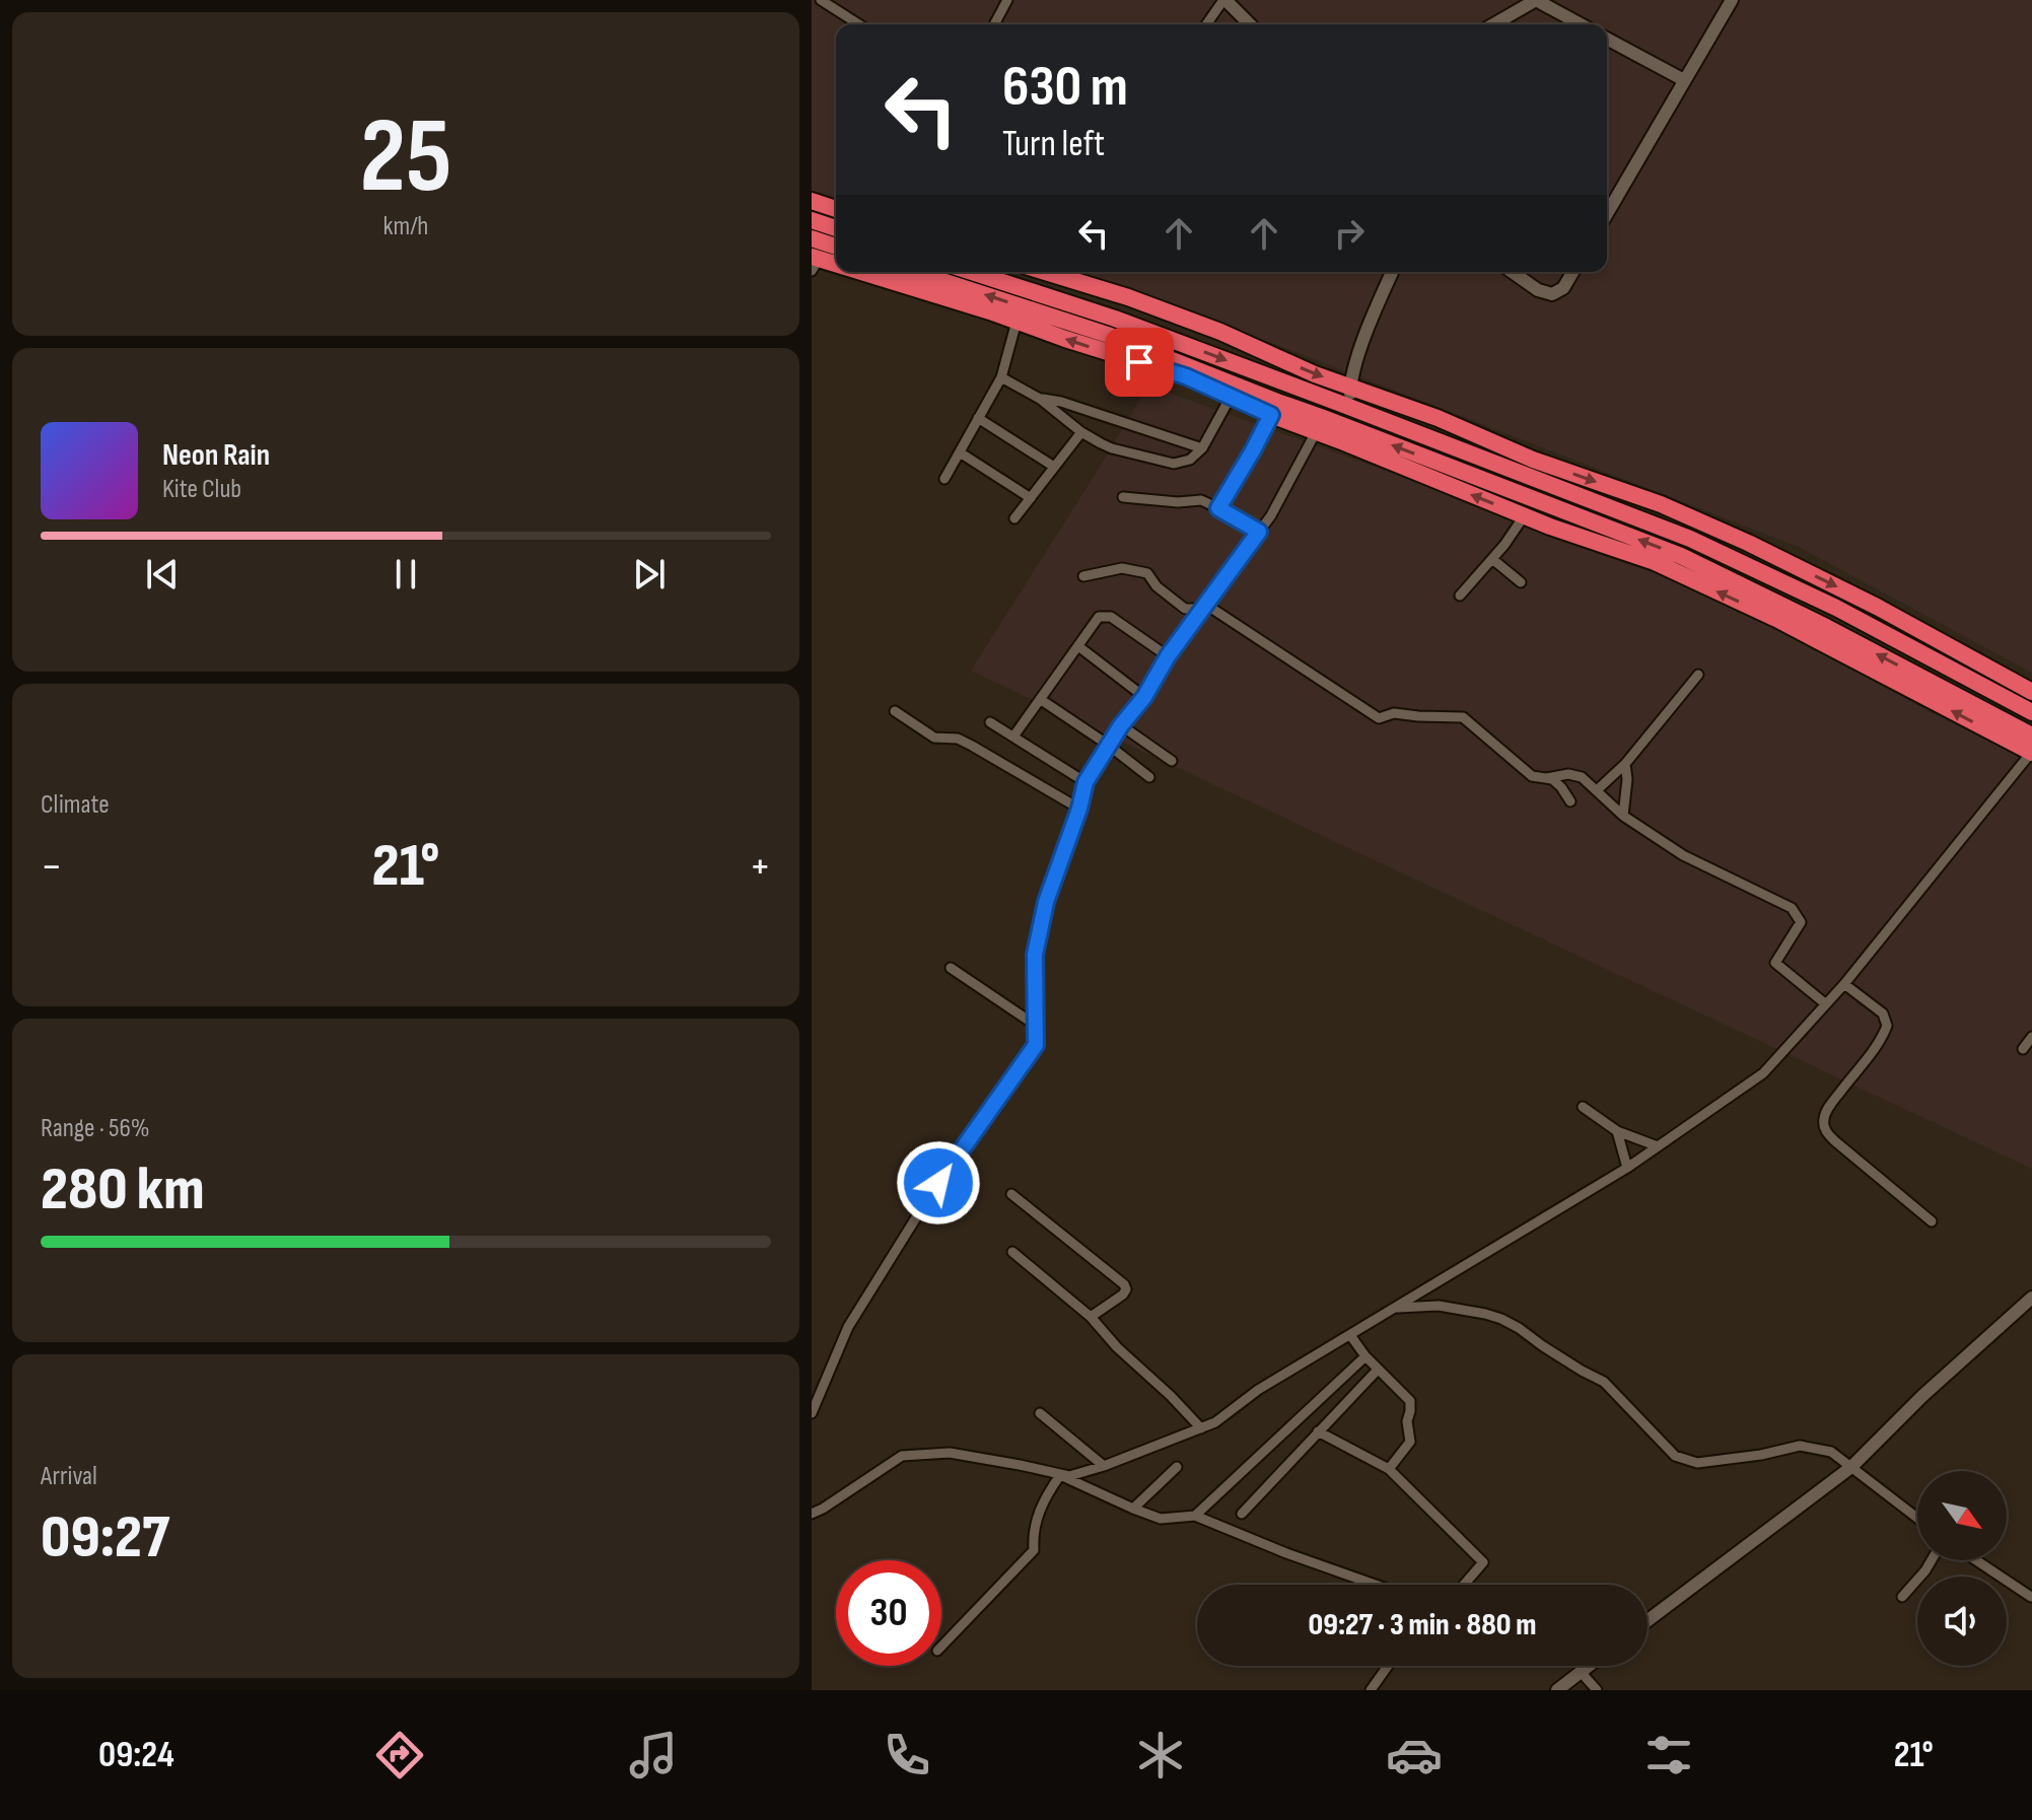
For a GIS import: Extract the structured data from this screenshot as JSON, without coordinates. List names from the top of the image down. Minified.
{"north":"bottom right","page":{"tile":[["25","km/h"],"Climate",["Range · 56%","280 km"],["Arrival","09:27"]],"turn":["630 m","Turn left"],"song":["Neon Rain","Kite Club"],"heat":["−","21°","+"],"limit":"30","trip":"09:27 · 3 min · 880 m","tabs":["09:24","21°"]}}
